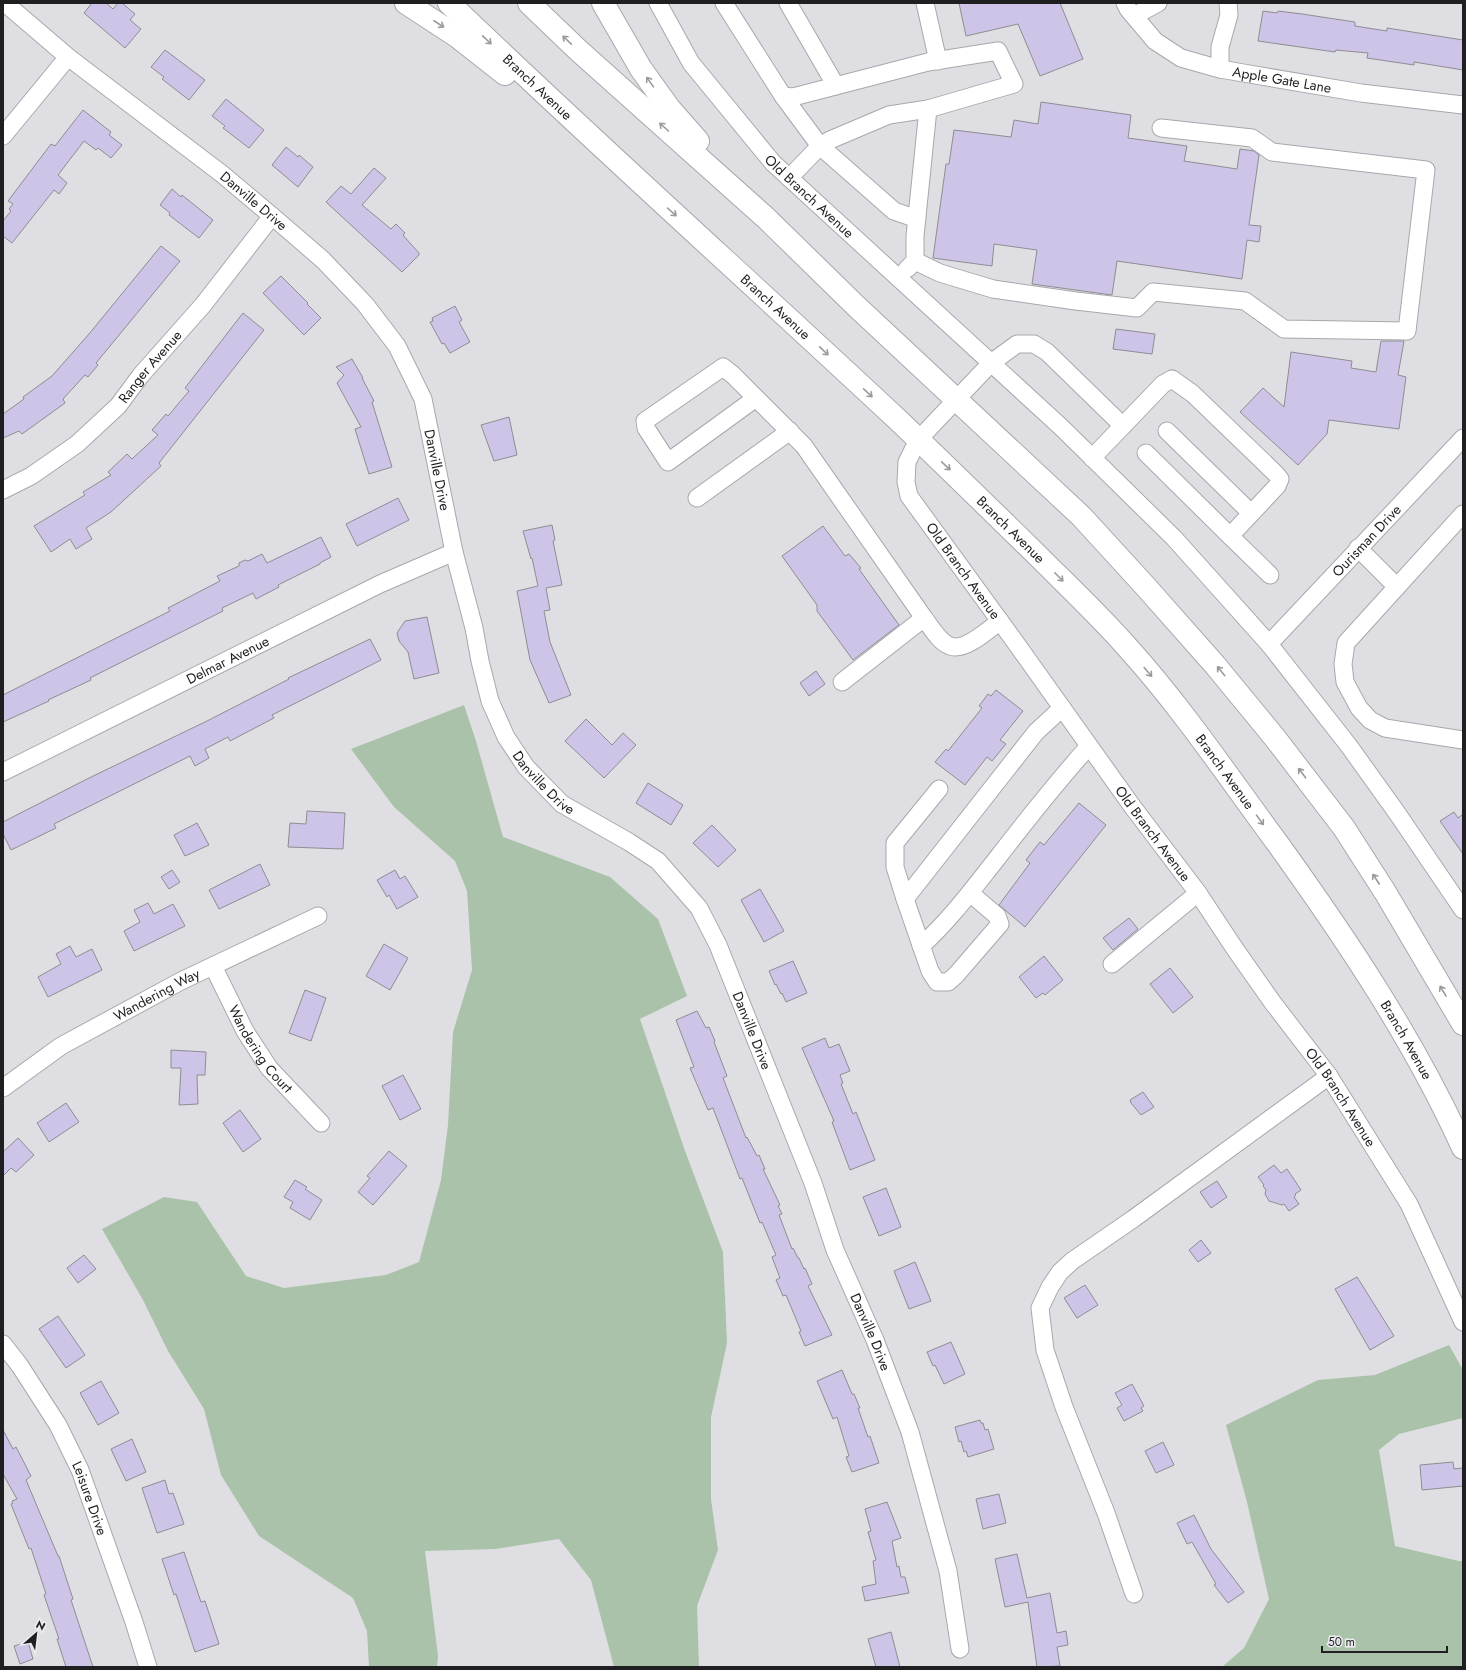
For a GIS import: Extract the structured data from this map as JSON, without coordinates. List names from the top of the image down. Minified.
{"streets":{"highway":["Branch Avenue"],"street":["Apple Gate Lane","Old Branch Avenue","Danville Drive","Ranger Avenue","Ourisman Drive","Delmar Avenue","Wandering Way","Wandering Court","Leisure Drive"]},"crossings":[["Branch Avenue","Old Branch Avenue"],["Old Branch Avenue","Ourisman Drive"],["Danville Drive","Ranger Avenue"],["Danville Drive","Delmar Avenue"],["Wandering Way","Wandering Court"]],"scale_bar":"50 m","north":"top right"}
